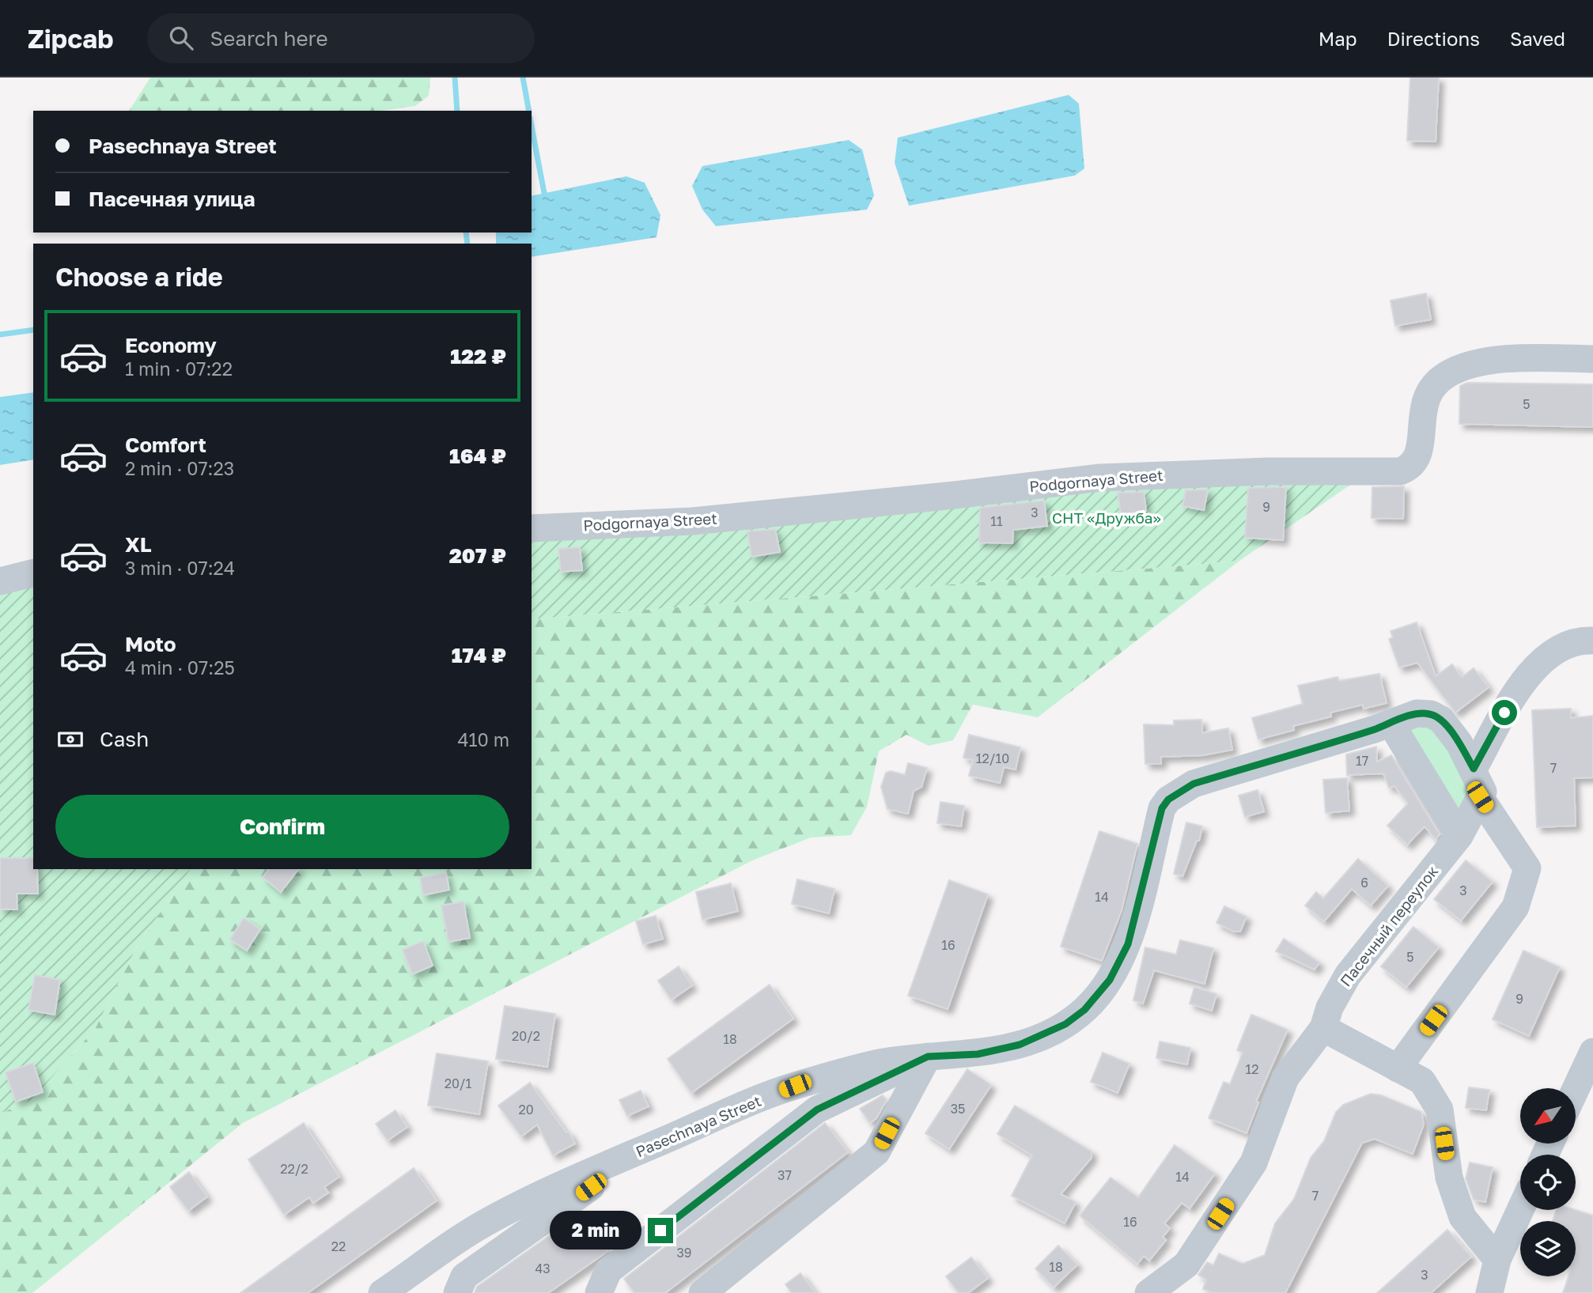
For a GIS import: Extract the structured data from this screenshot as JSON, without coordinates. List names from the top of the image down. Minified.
{"streets":{"street":["Podgornaya Street","Пасечный переулок","Pasechnaya Street"]},"parks":["СНТ «Дружба»"],"house_numbers":["5","9","3","11","12/10","17","7","6","3","14","16","5","9","20/2","18","12","20/1","35","20","22/2","37","14","7","16","22","39","18","43","3"],"north":"bottom left","page":{"header":"Zipcab","search":"Search here","nav":["Map","Directions","Saved"],"banner":["Pasechnaya Street","Пасечная улица"],"heading":"Choose a ride","list":[{"name":"Economy","note":"1 min · 07:22","value":"122 ₽"},{"name":"Comfort","note":"2 min · 07:23","value":"164 ₽"},{"name":"XL","note":"3 min · 07:24","value":"207 ₽"},{"name":"Moto","note":"4 min · 07:25","value":"174 ₽"}],"pay":["Cash","410 m"],"buttons":"Confirm","bubble":"2 min"}}
